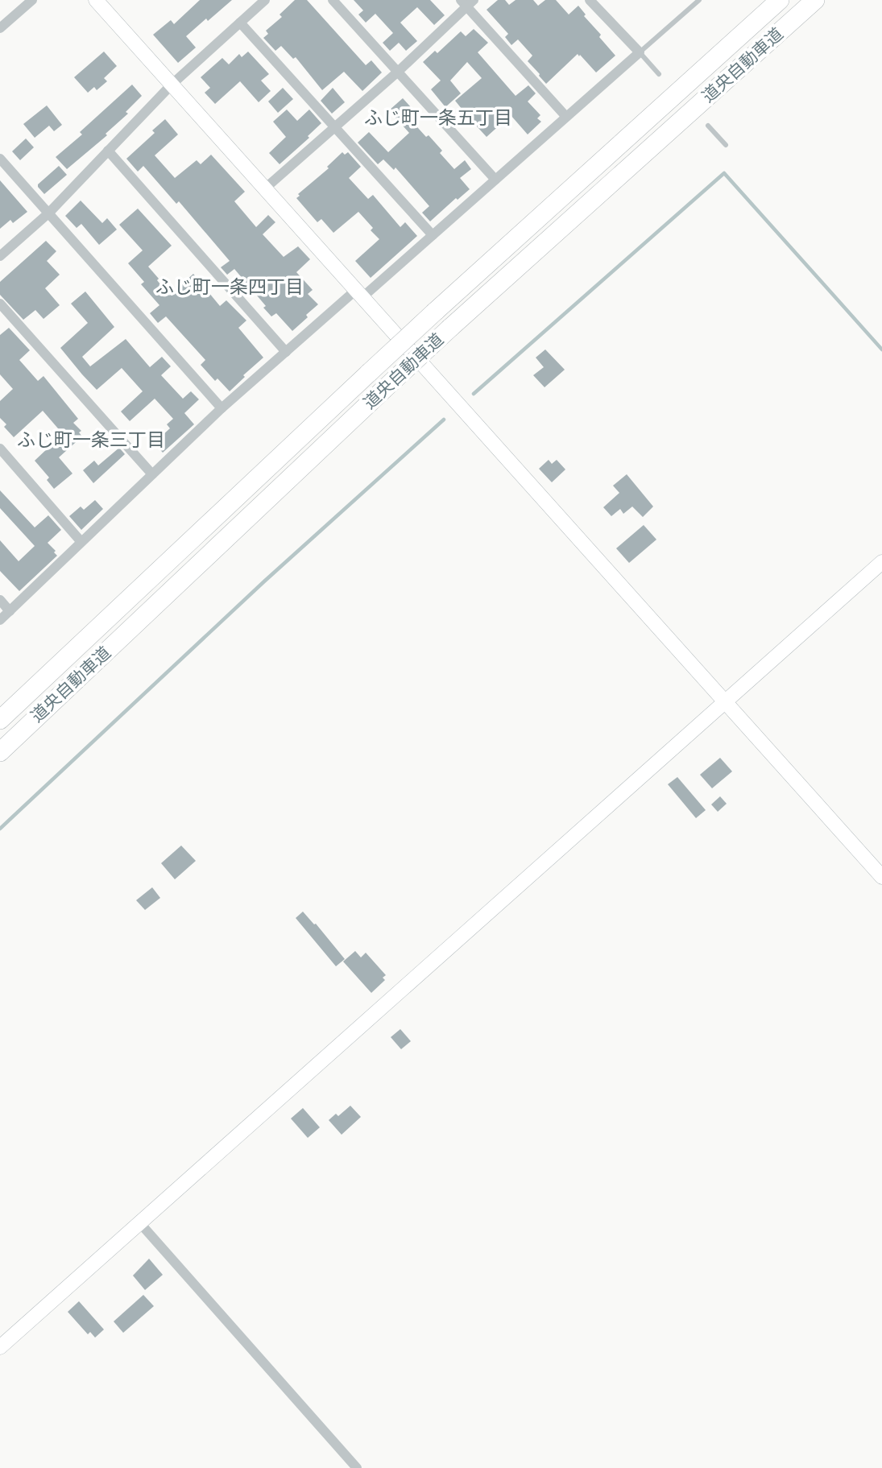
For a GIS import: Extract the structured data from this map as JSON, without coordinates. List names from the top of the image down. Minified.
{"streets":{"highway":["道央自動車道"]},"districts":["ふじ町一条五丁目","ふじ町一条四丁目","ふじ町一条三丁目"]}
